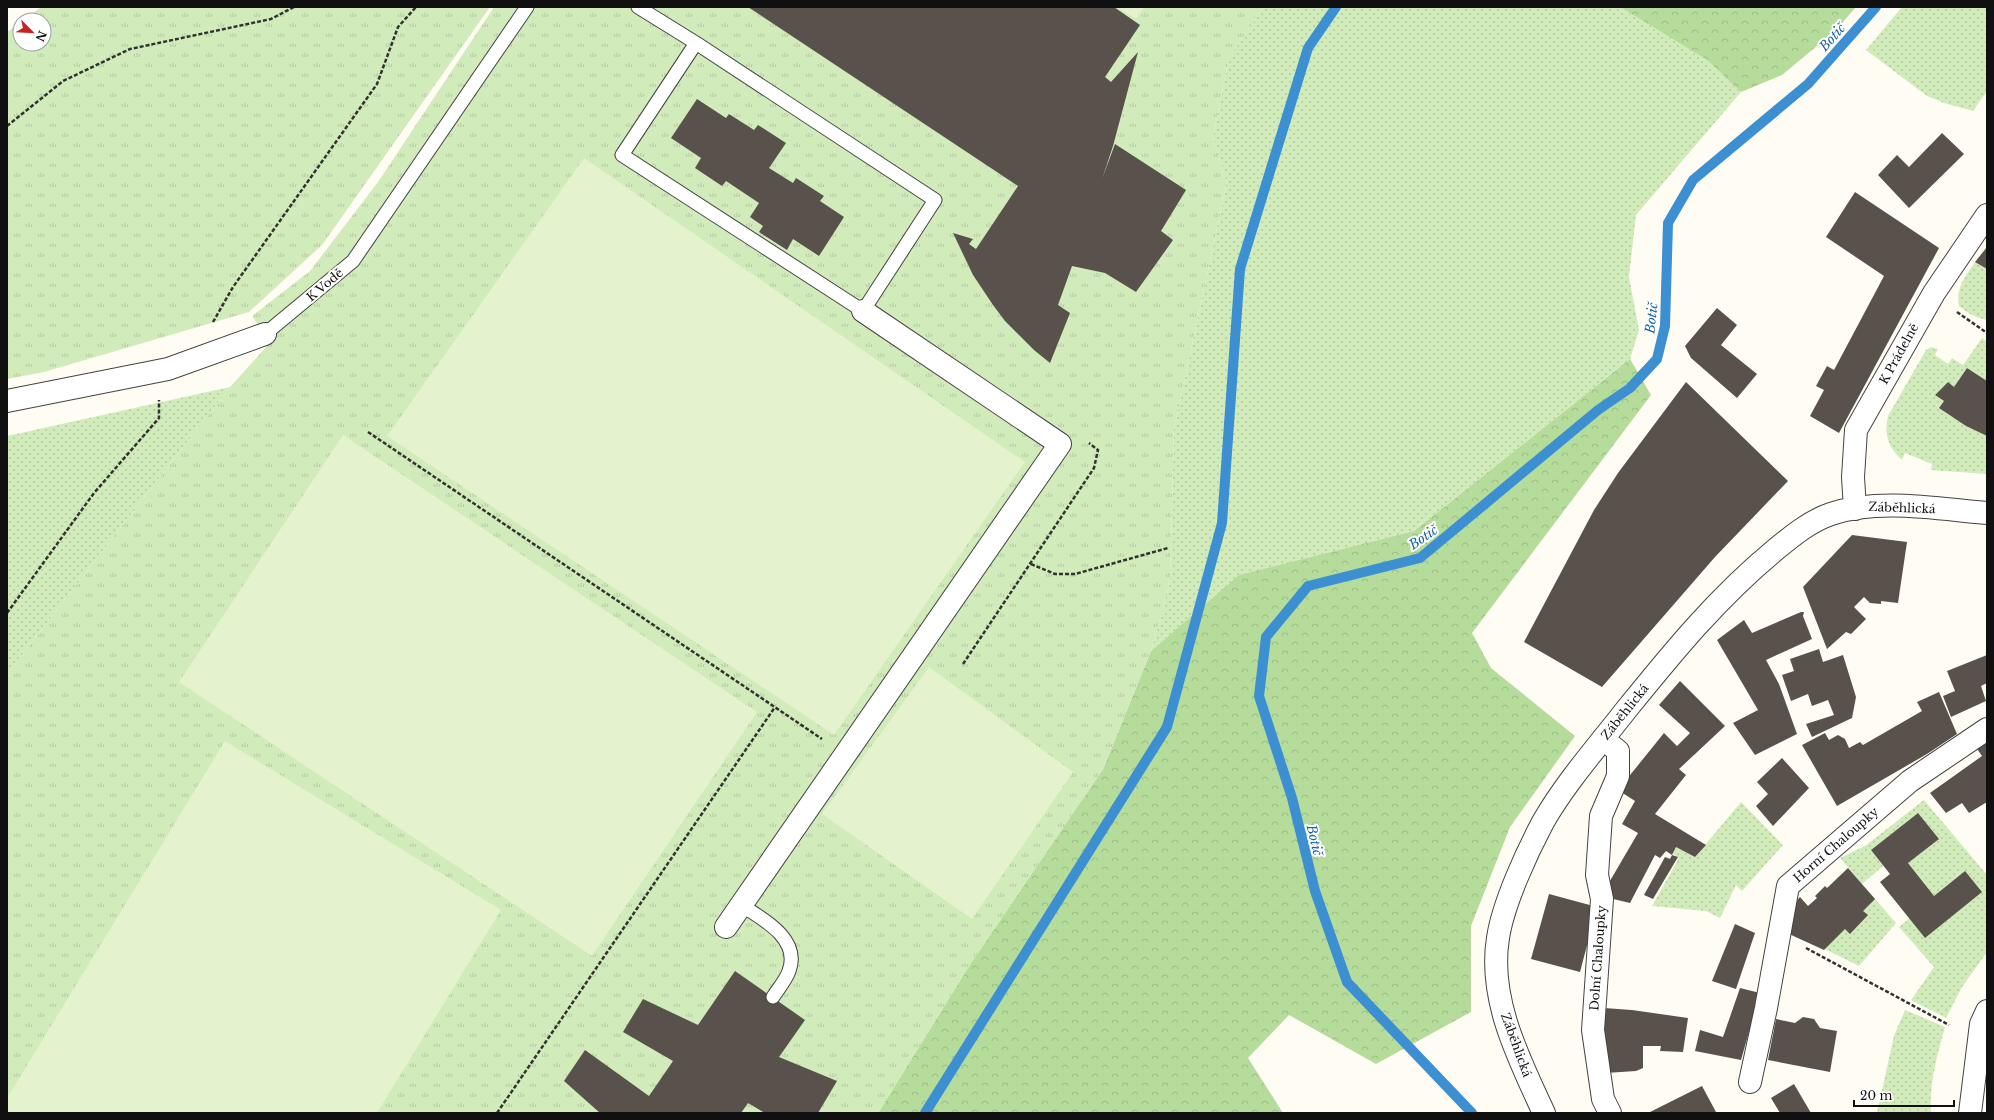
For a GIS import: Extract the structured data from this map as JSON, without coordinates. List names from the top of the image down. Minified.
{"streets":{"street":["K Vodě","K Prádelně","Záběhlická","Horní Chaloupky","Dolní Chaloupky"]},"crossings":[["K Prádelně","Záběhlická"],["Záběhlická","Dolní Chaloupky"]],"water":["Botič"],"scale_bar":"20 m","north":"bottom right"}
